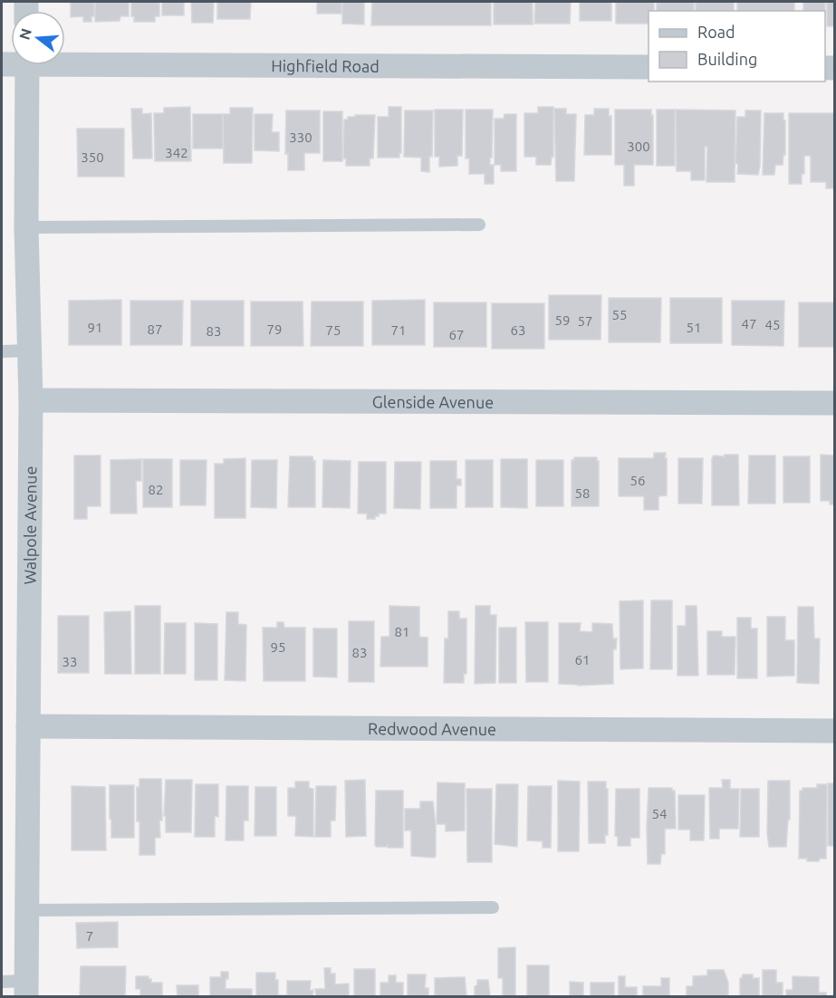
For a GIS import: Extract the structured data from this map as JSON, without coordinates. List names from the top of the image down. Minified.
{"streets":{"street":["Highfield Road","Glenside Avenue","Walpole Avenue","Redwood Avenue"]},"crossings":[["Glenside Avenue","Walpole Avenue"],["Walpole Avenue","Redwood Avenue"]],"house_numbers":["330","300","342","350","55","59","57","47","45","91","51","87","79","75","71","63","83","67","56","82","58","81","95","83","61","33","54","7"],"legend":["Road","Building"],"north":"left"}
